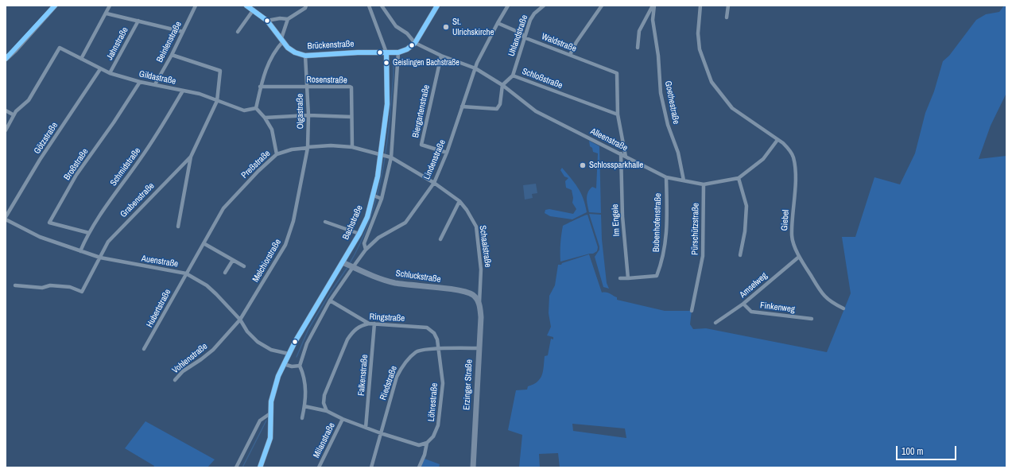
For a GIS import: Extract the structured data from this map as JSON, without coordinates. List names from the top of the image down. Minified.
{"streets":{"street":["Uhlandstraße","Beinlenstraße","Waldstraße","Jahnstraße","Brückenstraße","Gildastraße","Schloßstraße","Rosenstraße","Goethestraße","Olgastraße","Biergartenstraße","Götzstraße","Alleenstraße","Lindenstraße","Broßstraße","Preßstraße","Schmidstraße","Grabenstraße","Im Engele","Giebel","Bachstraße","Bubenhofenstraße","Pürschützstraße","Schaalstraße","Melchiorstraße","Auenstraße","Schluckstraße","Amselweg","Finkenweg","Hubertstraße","Ringstraße","Vohlenstraße","Falkenstraße","Riedstraße","Erzinger Straße","Löhrestraße","Milanstraße"]},"crossings":[["Uhlandstraße","Waldstraße"],["Uhlandstraße","Schloßstraße"],["Beinlenstraße","Gildastraße"],["Beinlenstraße","Grabenstraße"],["Waldstraße","Schloßstraße"],["Waldstraße","Lindenstraße"],["Jahnstraße","Gildastraße"],["Brückenstraße","Olgastraße"],["Brückenstraße","Bachstraße"],["Gildastraße","Götzstraße"],["Gildastraße","Broßstraße"],["Gildastraße","Schmidstraße"],["Gildastraße","Grabenstraße"],["Schloßstraße","Alleenstraße"],["Rosenstraße","Olgastraße"],["Rosenstraße","Preßstraße"],["Goethestraße","Alleenstraße"],["Olgastraße","Preßstraße"],["Olgastraße","Melchiorstraße"],["Biergartenstraße","Lindenstraße"],["Götzstraße","Auenstraße"],["Alleenstraße","Im Engele"],["Alleenstraße","Giebel"],["Alleenstraße","Bubenhofenstraße"],["Alleenstraße","Pürschützstraße"],["Lindenstraße","Bachstraße"],["Lindenstraße","Schaalstraße"],["Broßstraße","Schmidstraße"],["Preßstraße","Bachstraße"],["Preßstraße","Schaalstraße"],["Preßstraße","Melchiorstraße"],["Preßstraße","Auenstraße"],["Preßstraße","Hubertstraße"],["Schmidstraße","Auenstraße"],["Grabenstraße","Auenstraße"],["Im Engele","Bubenhofenstraße"],["Giebel","Amselweg"],["Bachstraße","Schaalstraße"],["Bachstraße","Auenstraße"],["Bachstraße","Schluckstraße"],["Schaalstraße","Schluckstraße"],["Schaalstraße","Erzinger Straße"],["Melchiorstraße","Auenstraße"],["Melchiorstraße","Vohlenstraße"],["Auenstraße","Hubertstraße"],["Auenstraße","Vohlenstraße"],["Schluckstraße","Erzinger Straße"],["Amselweg","Finkenweg"],["Ringstraße","Falkenstraße"],["Ringstraße","Riedstraße"],["Ringstraße","Löhrestraße"],["Riedstraße","Erzinger Straße"],["Riedstraße","Löhrestraße"]],"places":["St. Ulrichskirche","Geislingen Bachstraße","Schlossparkhalle"],"scale_bar":"100 m"}
